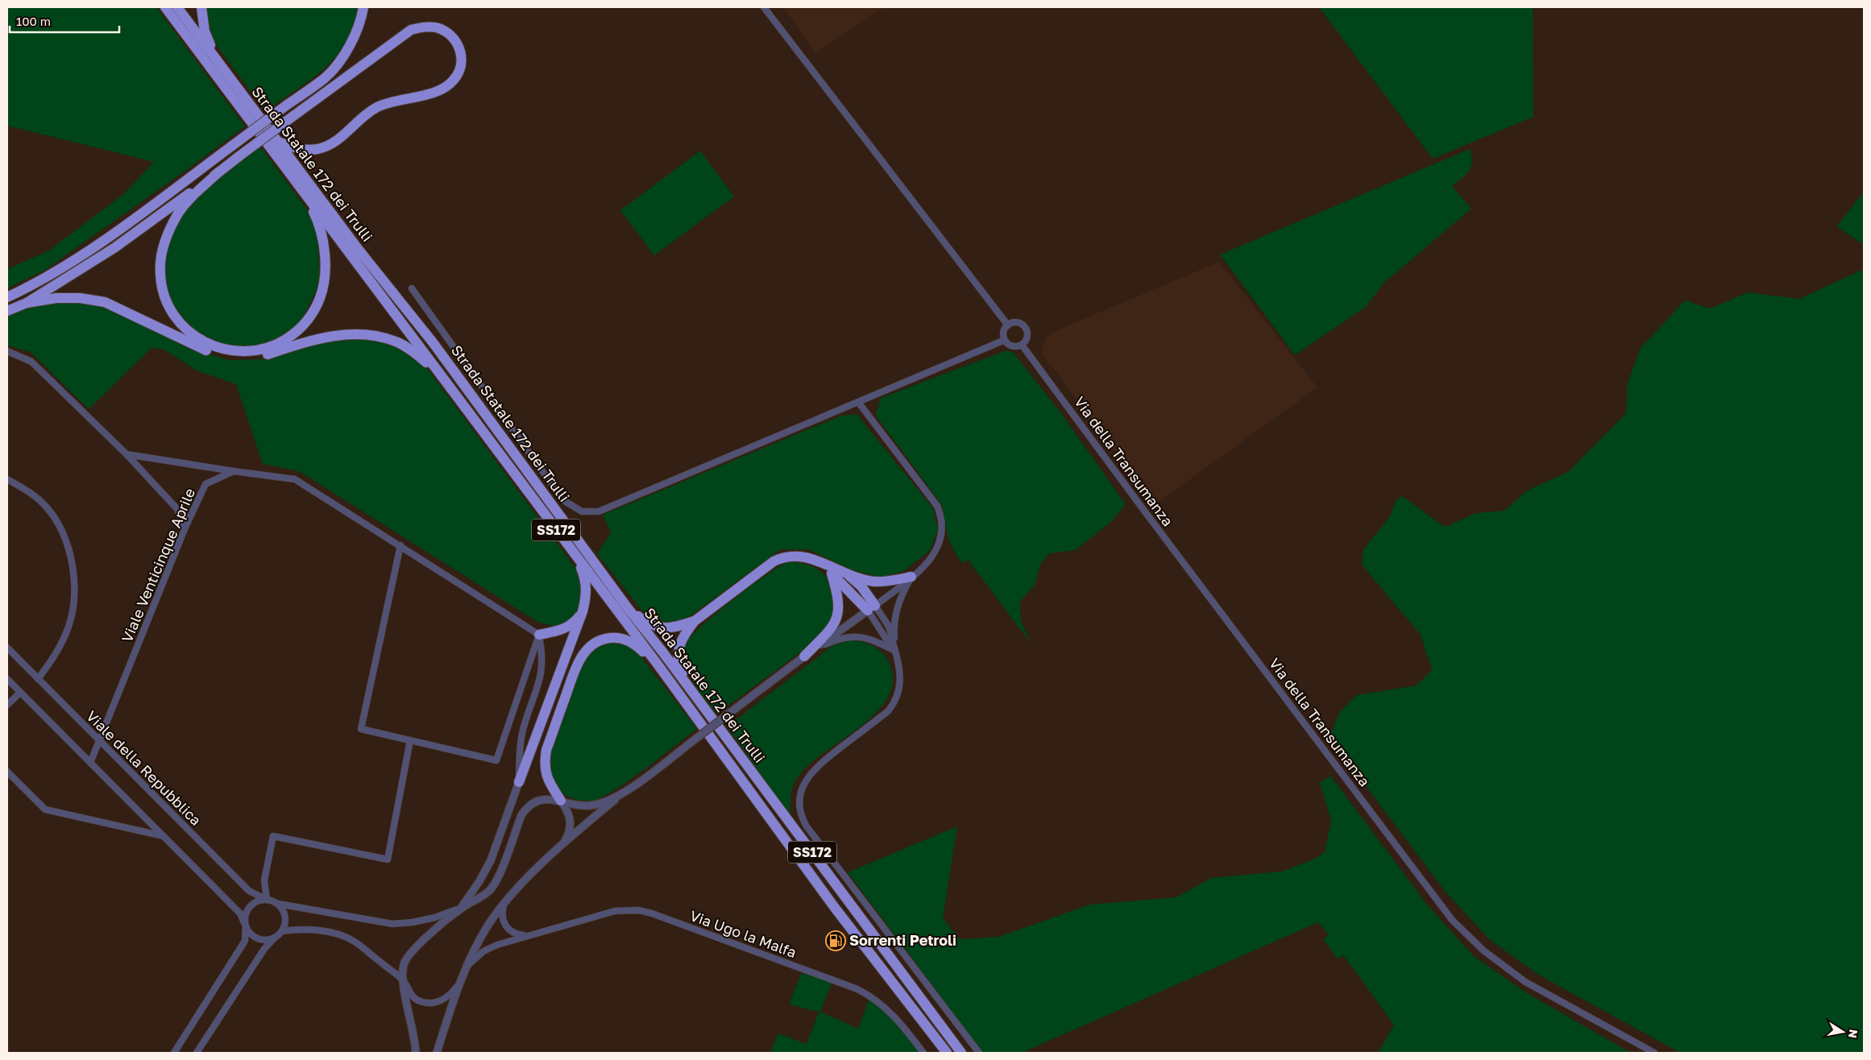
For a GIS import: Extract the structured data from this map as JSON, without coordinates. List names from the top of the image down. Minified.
{"streets":{"highway":["Strada Statale 172 dei Trulli","SS172"],"street":["Via della Transumanza","Viale Venticinque Aprile","Viale della Repubblica","Via Ugo la Malfa"]},"crossings":[["Viale Venticinque Aprile","Viale della Repubblica"]],"places":{"fuel station":["Sorrenti Petroli"]},"scale_bar":"100 m","north":"right"}
